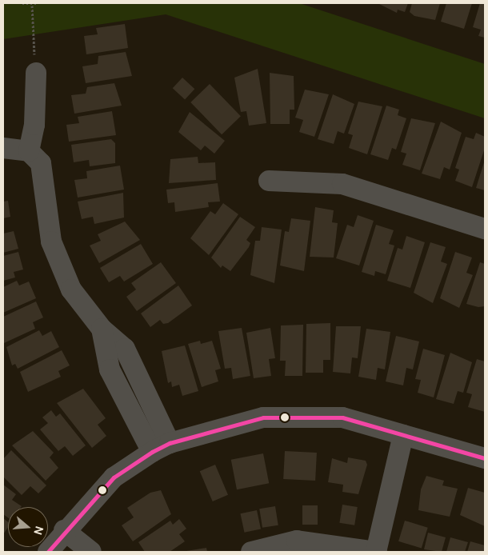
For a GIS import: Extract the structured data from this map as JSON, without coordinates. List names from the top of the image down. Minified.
{"north":"right"}
